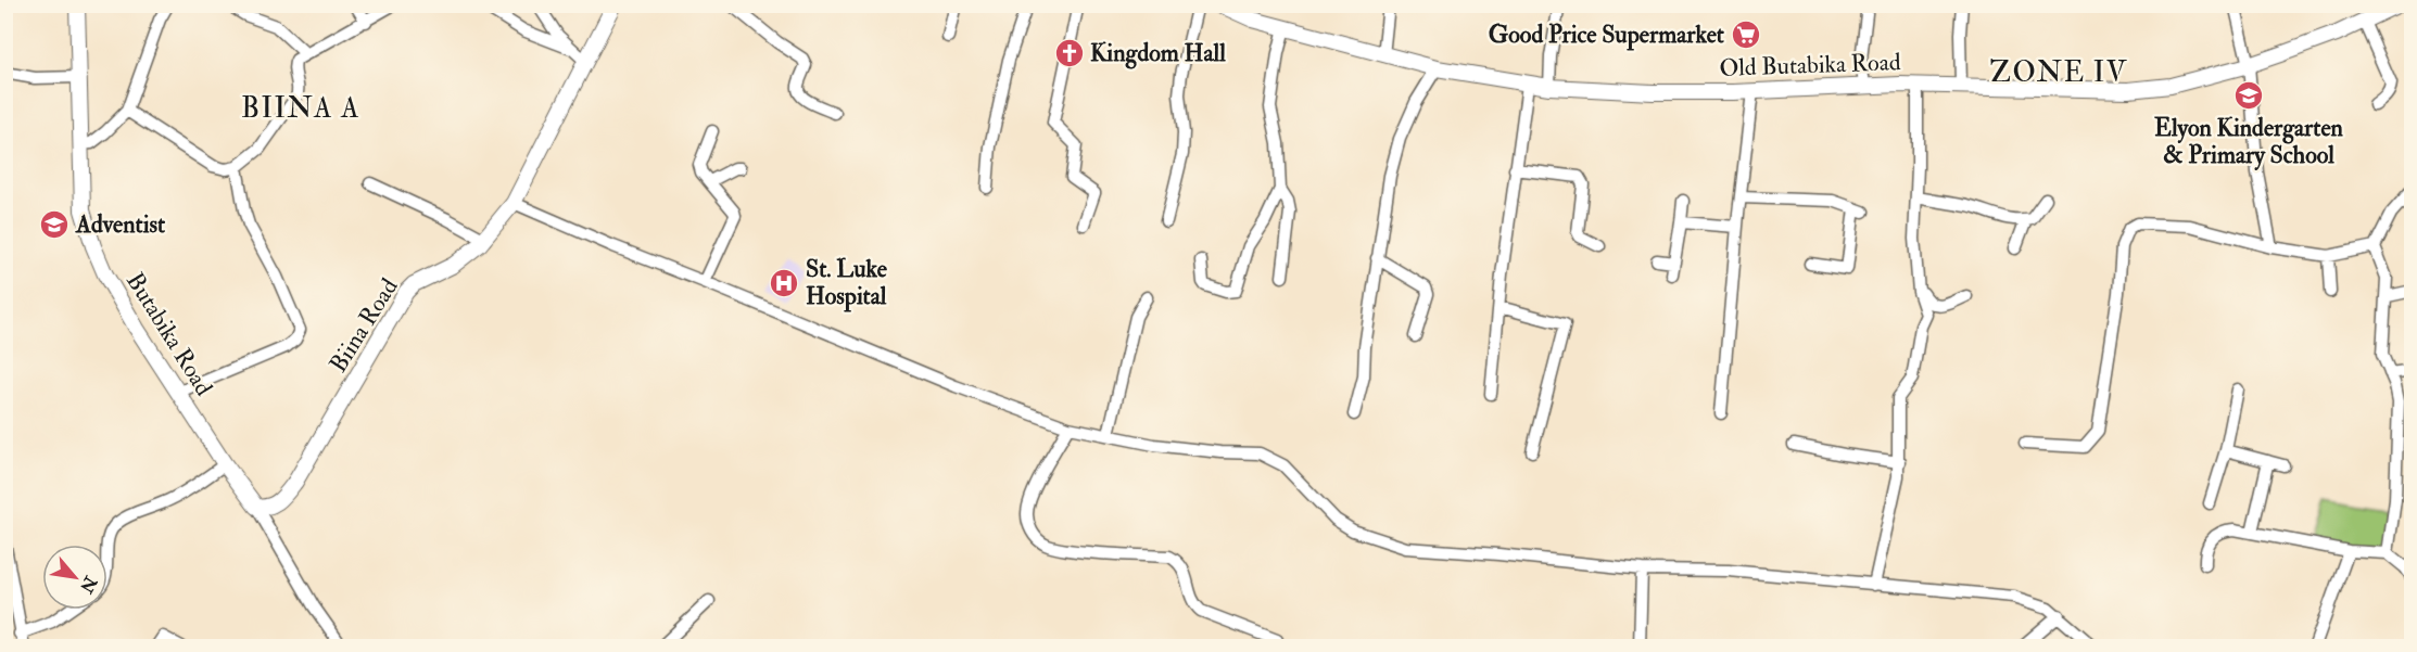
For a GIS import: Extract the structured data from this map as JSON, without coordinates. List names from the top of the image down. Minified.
{"streets":{"main road":["Old Butabika Road","Biina Road","Butabika Road"]},"crossings":[["Biina Road","Butabika Road"]],"districts":["ZONE IV","BIINA A"],"places":{"supermarket":["Good Price Supermarket"],"church":["Kingdom Hall"],"school or university":["Elyon Kindergarten & Primary School","Adventist"],"hospital":["St. Luke Hospital"]},"north":"bottom right"}
